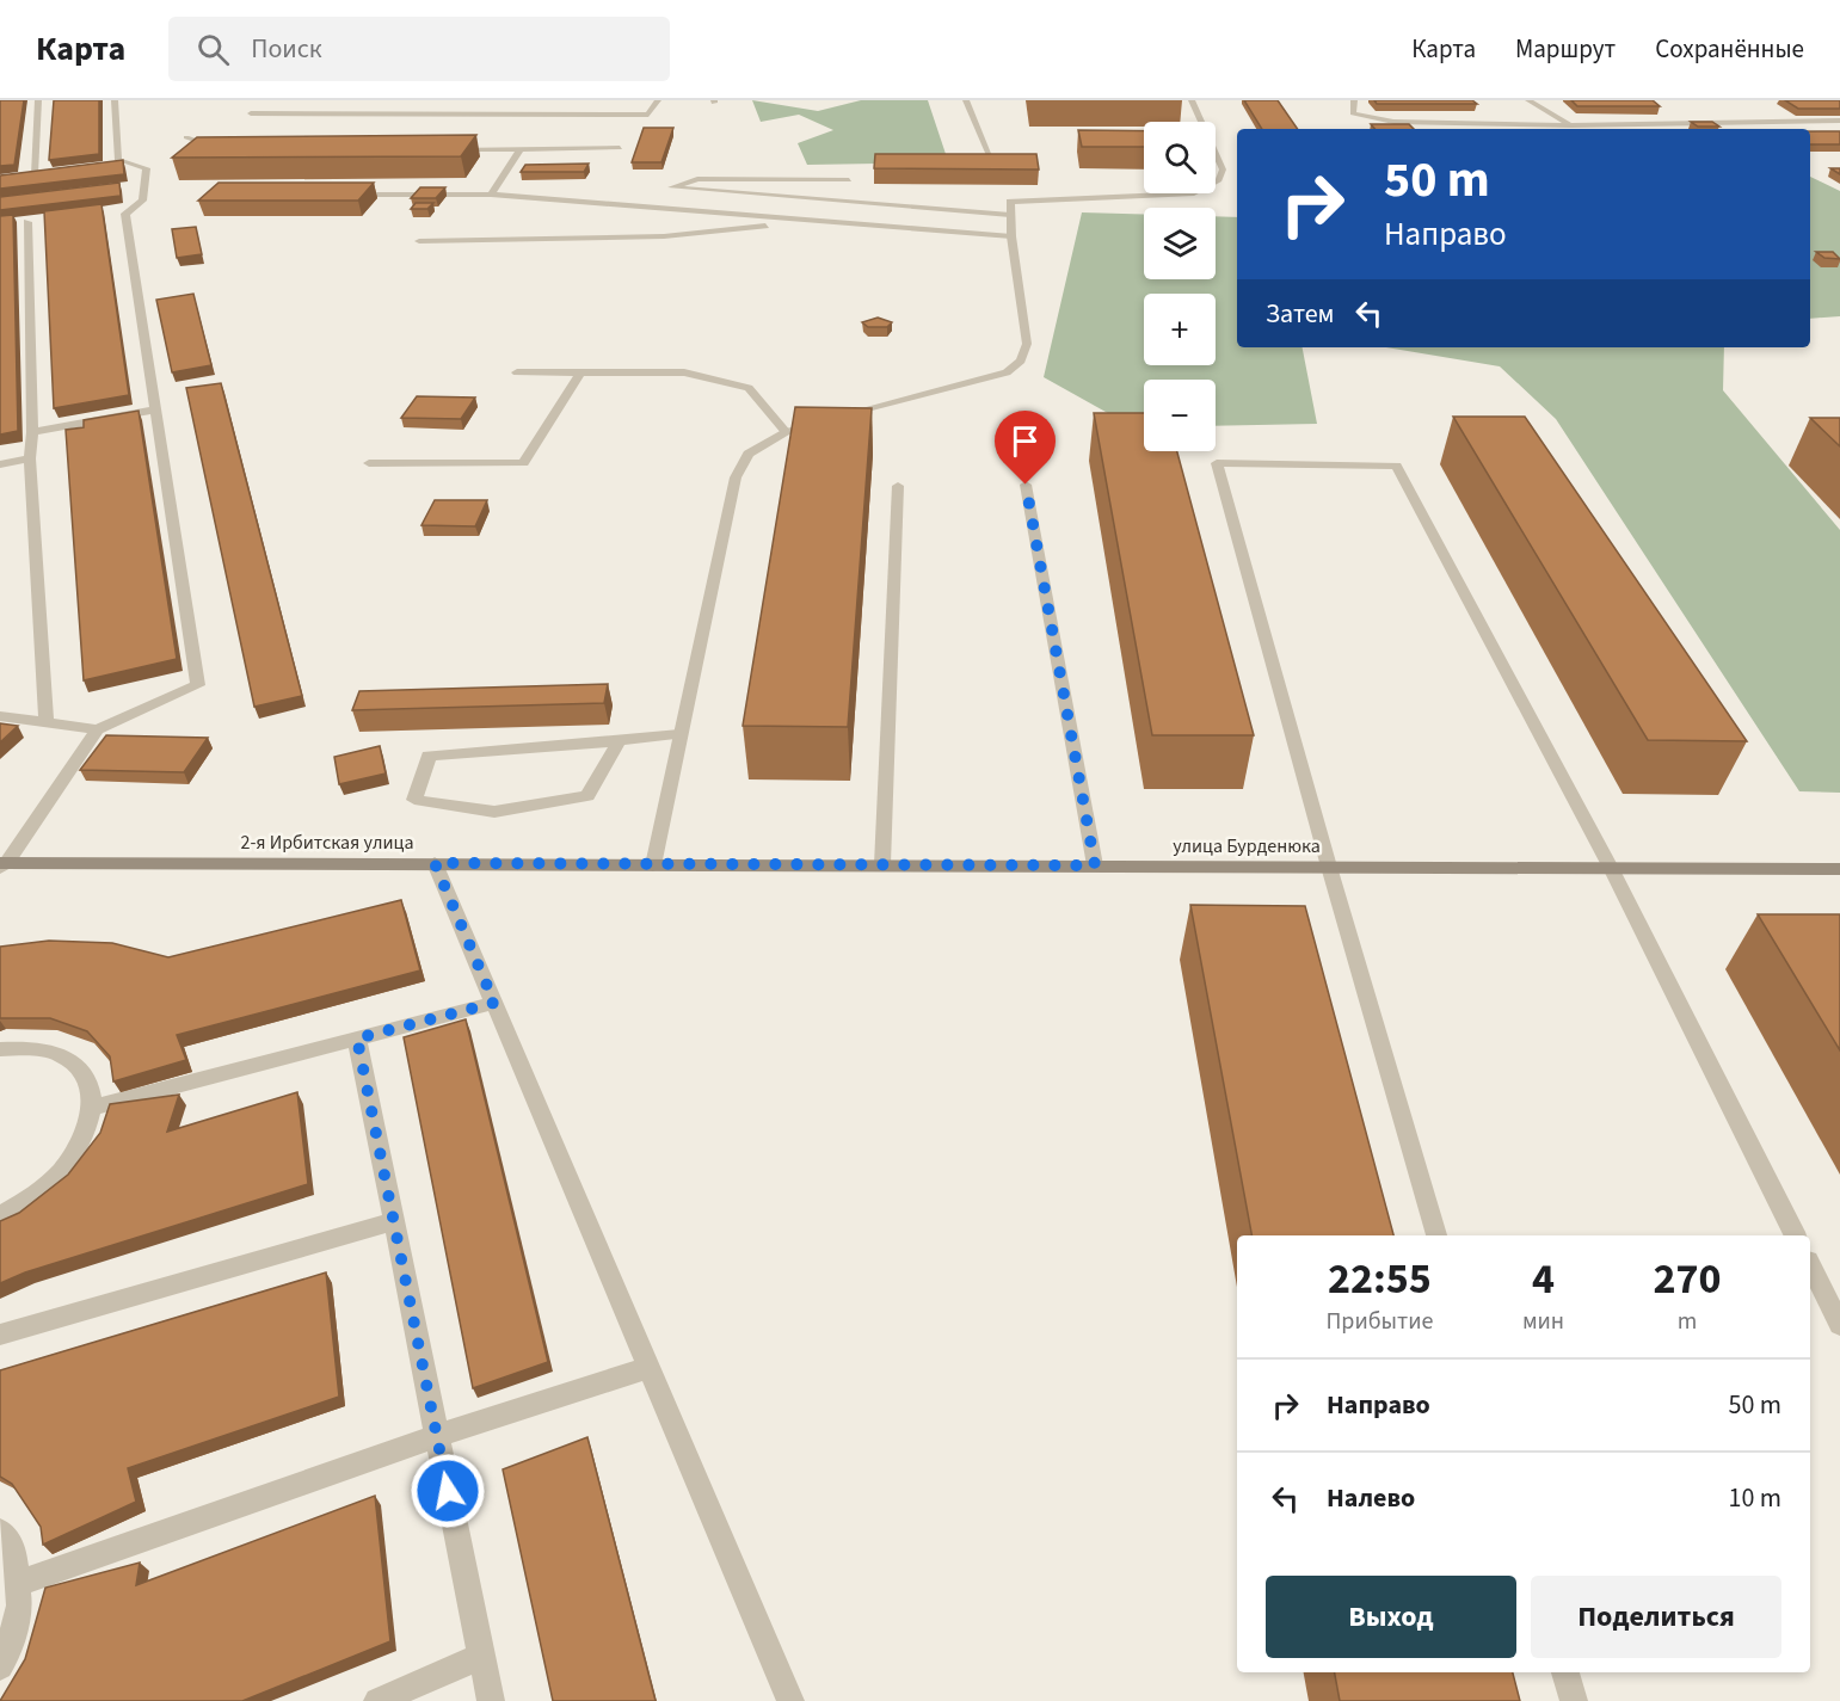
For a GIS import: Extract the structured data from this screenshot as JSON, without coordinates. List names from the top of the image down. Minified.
{"streets":{"street":["2-я Ирбитская улица","улица Бурденюка"]},"crossings":[["2-я Ирбитская улица","улица Бурденюка"]],"page":{"header":"Карта","search":"Поиск","nav":["Карта","Маршрут","Сохранённые"],"map_buttons":["+","−"],"turn":["50 m","Направо"],"then":"Затем","eta":["22:55","Прибытие","4","мин","270","m"],"list":[{"name":"Направо","value":"50 m"},{"name":"Налево","value":"10 m"}],"buttons":["Выход","Поделиться"]}}
